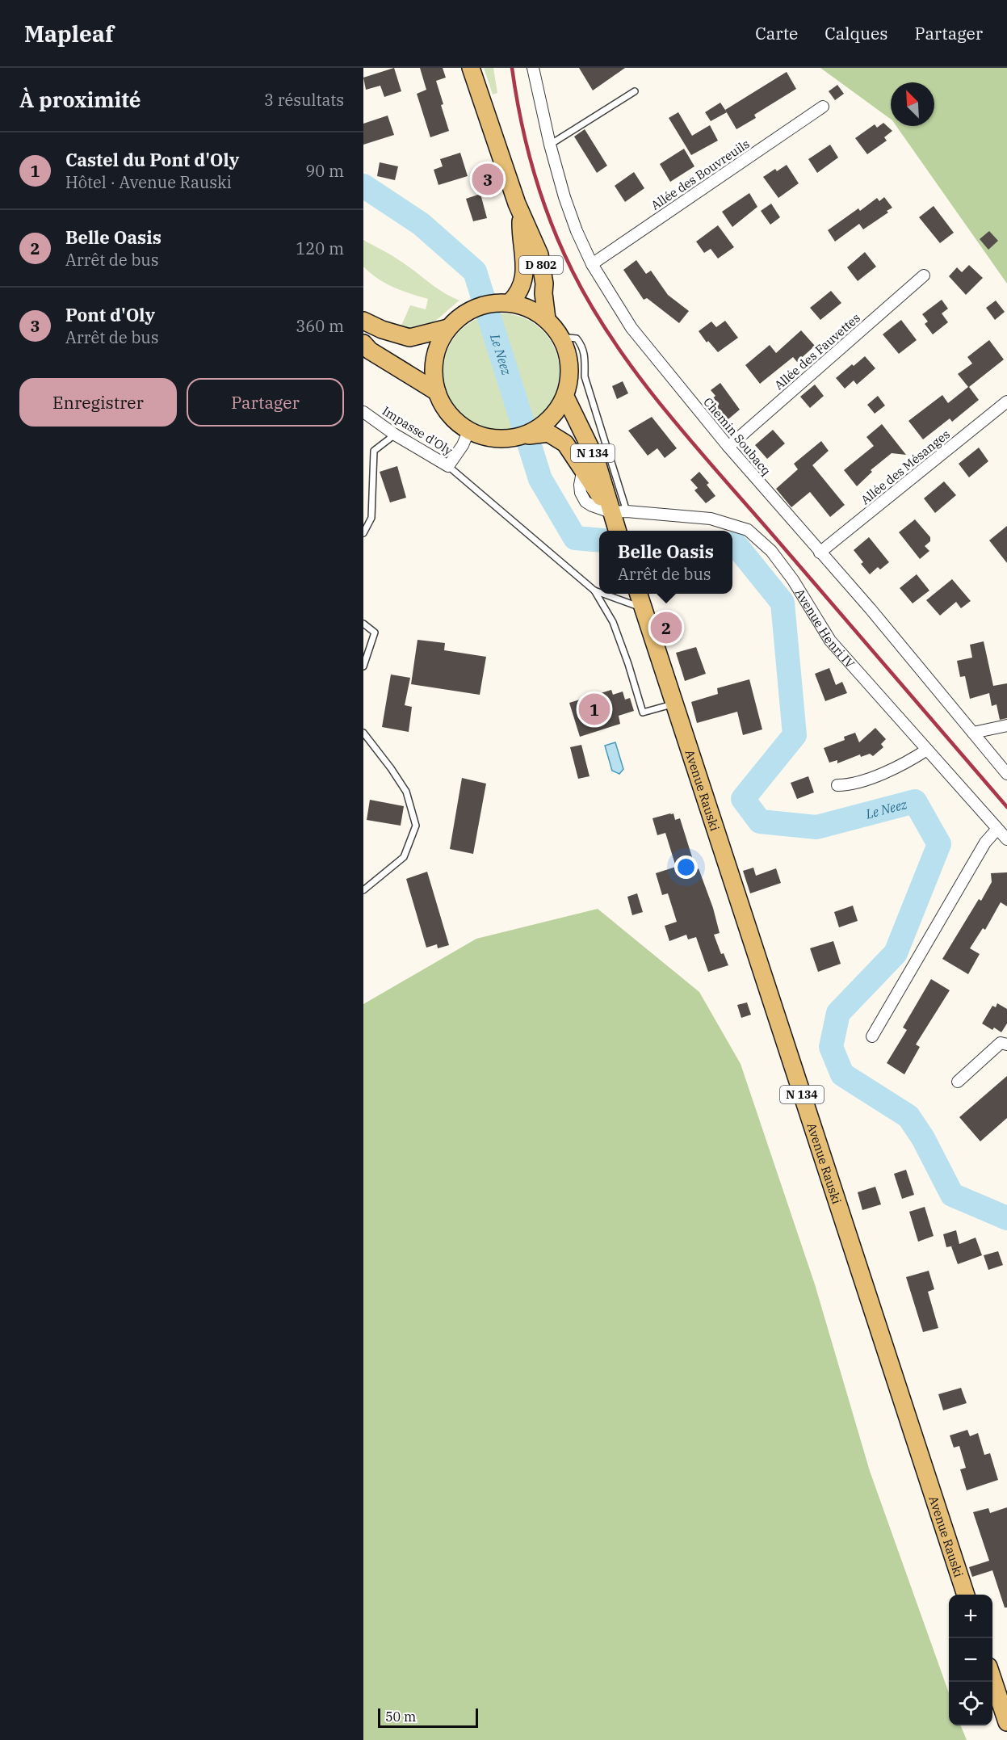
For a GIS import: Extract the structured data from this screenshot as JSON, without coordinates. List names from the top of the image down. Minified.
{"streets":{"main road":["D 802","N 134","Avenue Rauski"],"street":["Allée des Bouvreuils","Allée des Fauvettes","Impasse d'Oly","Chemin Soubacq","Allée des Mésanges","Avenue Henri IV"]},"crossings":[["Allée des Bouvreuils","Chemin Soubacq"],["D 802","Impasse d'Oly"],["D 802","N 134"],["Allée des Fauvettes","Chemin Soubacq"],["Impasse d'Oly","N 134"],["Chemin Soubacq","Allée des Mésanges"],["N 134","Avenue Henri IV"]],"water":["Le Neez"],"scale_bar":"50 m","north":"top left","page":{"header":"Mapleaf","nav":["Carte","Calques","Partager"],"heading":["À proximité","3 résultats"],"list":[{"mark":"1","name":"Castel du Pont d'Oly","note":"Hôtel · Avenue Rauski","value":"90 m"},{"mark":"2","name":"Belle Oasis","note":"Arrêt de bus","value":"120 m"},{"mark":"3","name":"Pont d'Oly","note":"Arrêt de bus","value":"360 m"}],"pins":["3","2","1"],"buttons":["Enregistrer","Partager"],"popup":["Belle Oasis","Arrêt de bus"],"map_buttons":["+","−"],"scale":"50 m"}}
